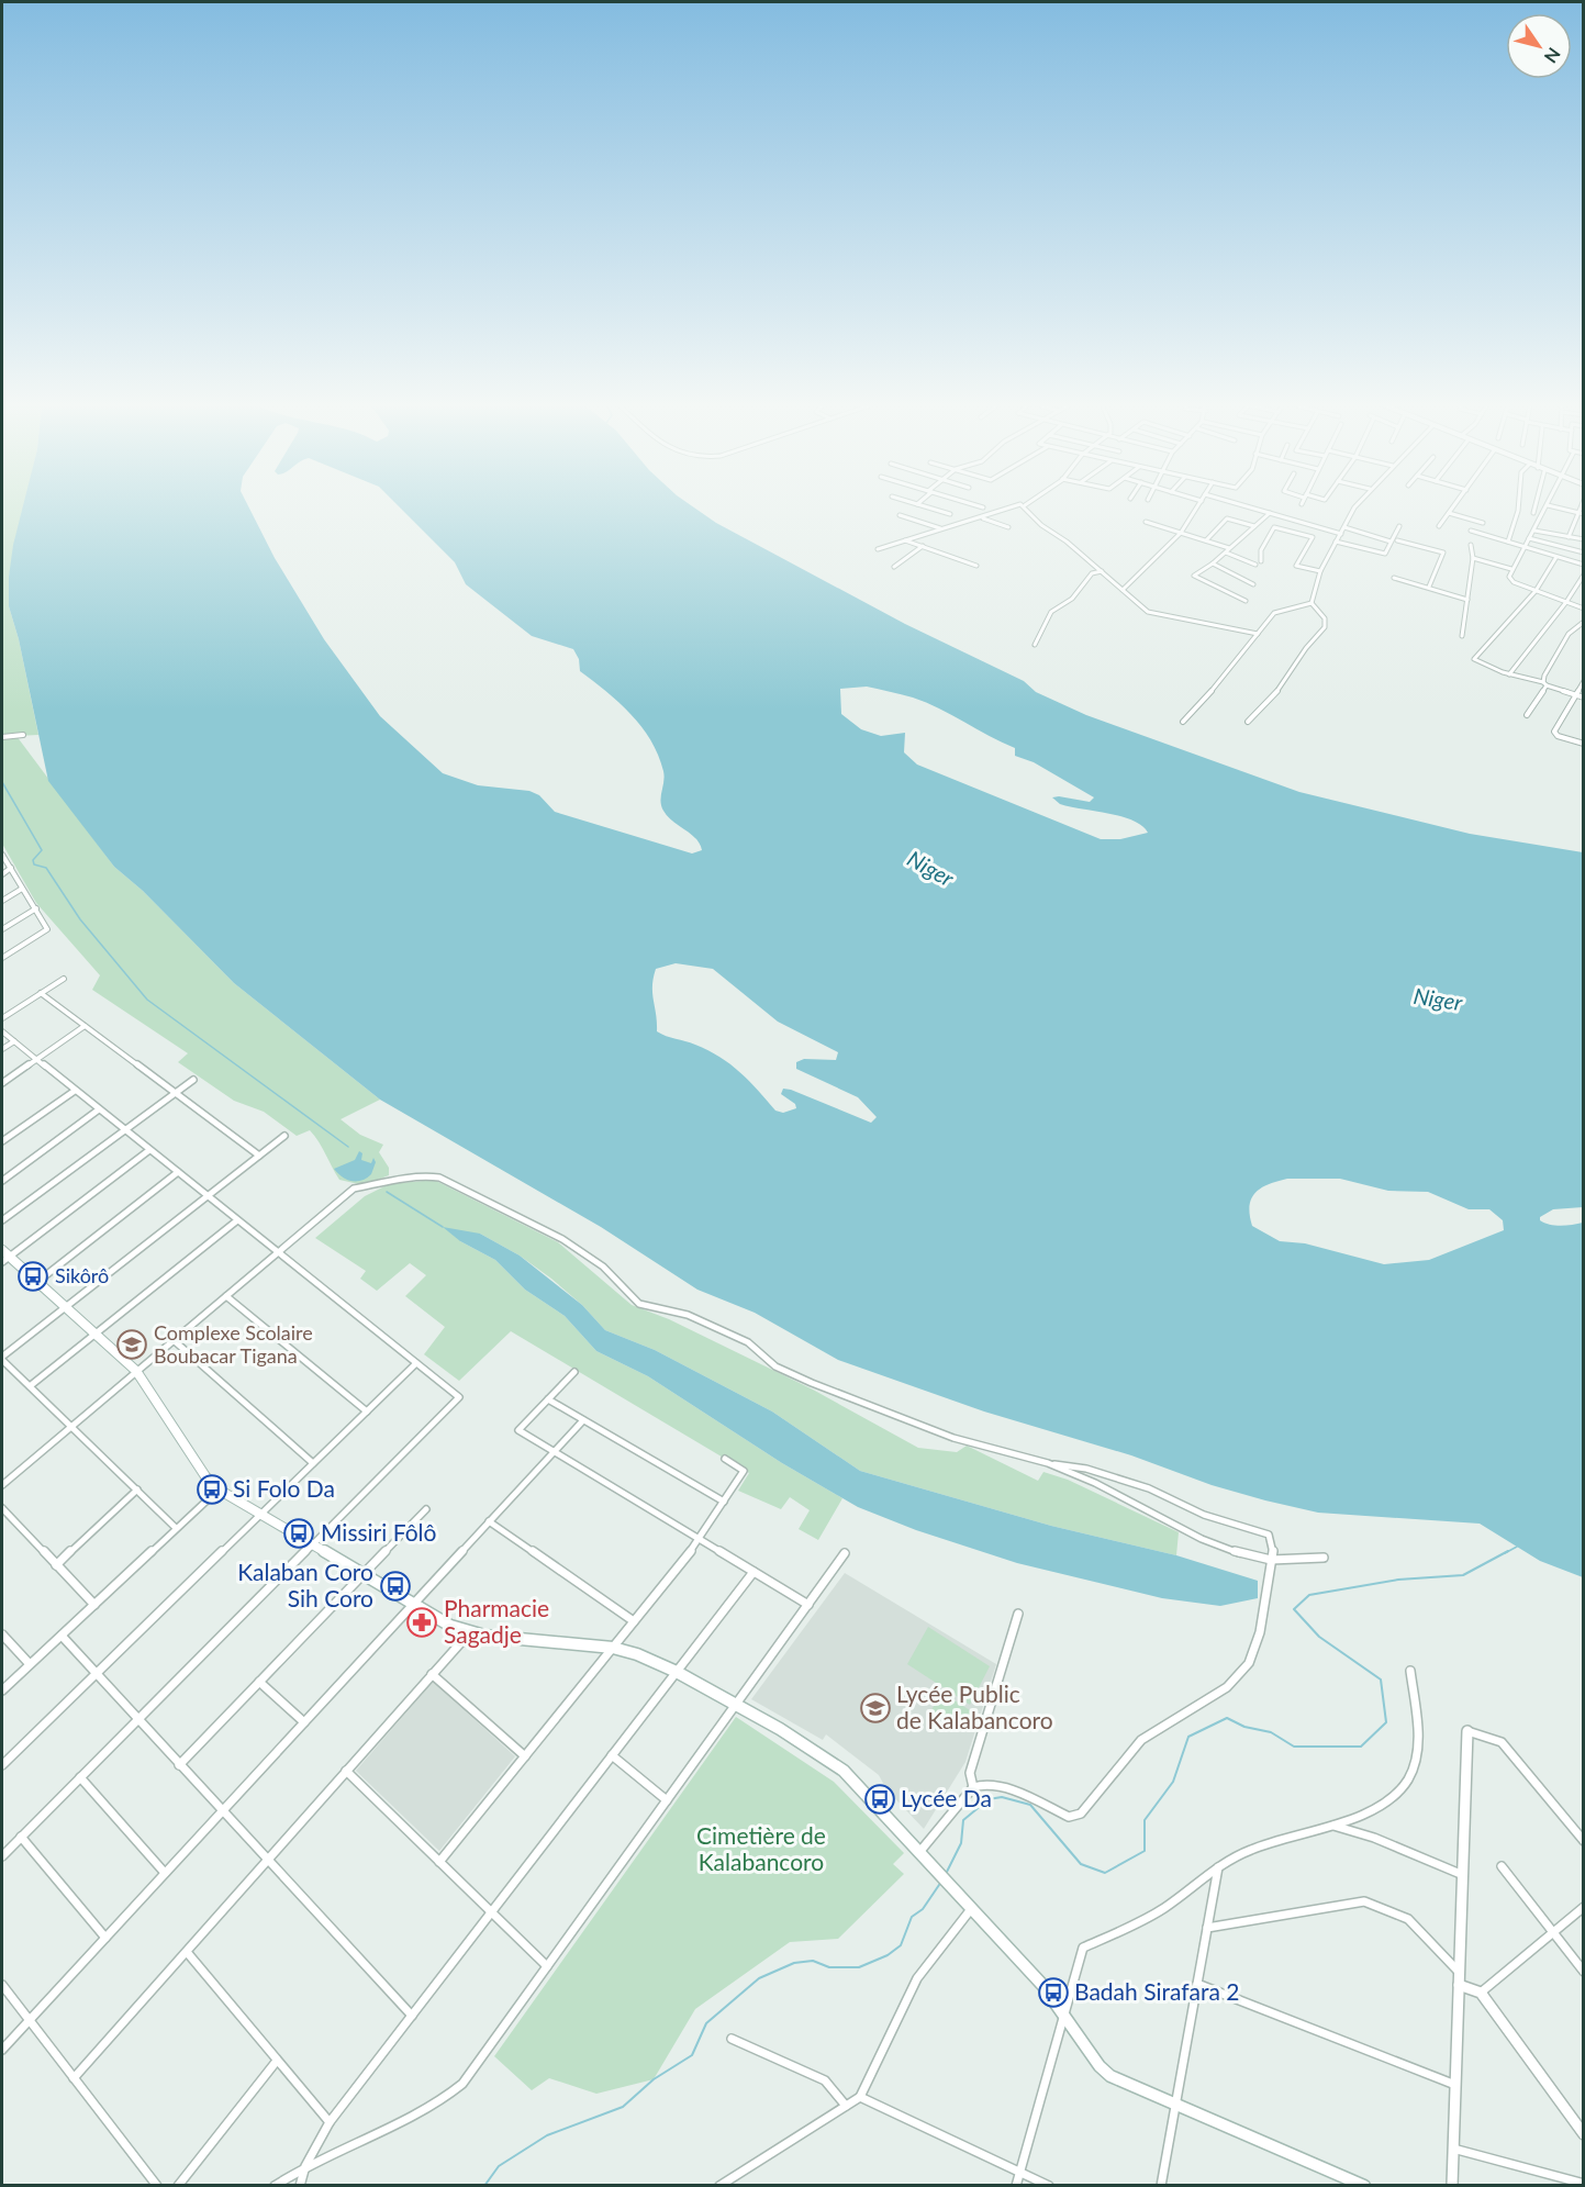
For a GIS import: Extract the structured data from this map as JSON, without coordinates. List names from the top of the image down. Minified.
{"water":["Niger"],"parks":["Cimetière de Kalabancoro"],"places":{"bus stop":["Sikôrô","Si Folo Da","Missiri Fôlô","Kalaban Coro Sih Coro","Lycée Da","Badah Sirafara 2"],"school or university":["Complexe Scolaire Boubacar Tigana","Lycée Public de Kalabancoro"],"pharmacy":["Pharmacie Sagadje"]},"north":"bottom right"}
